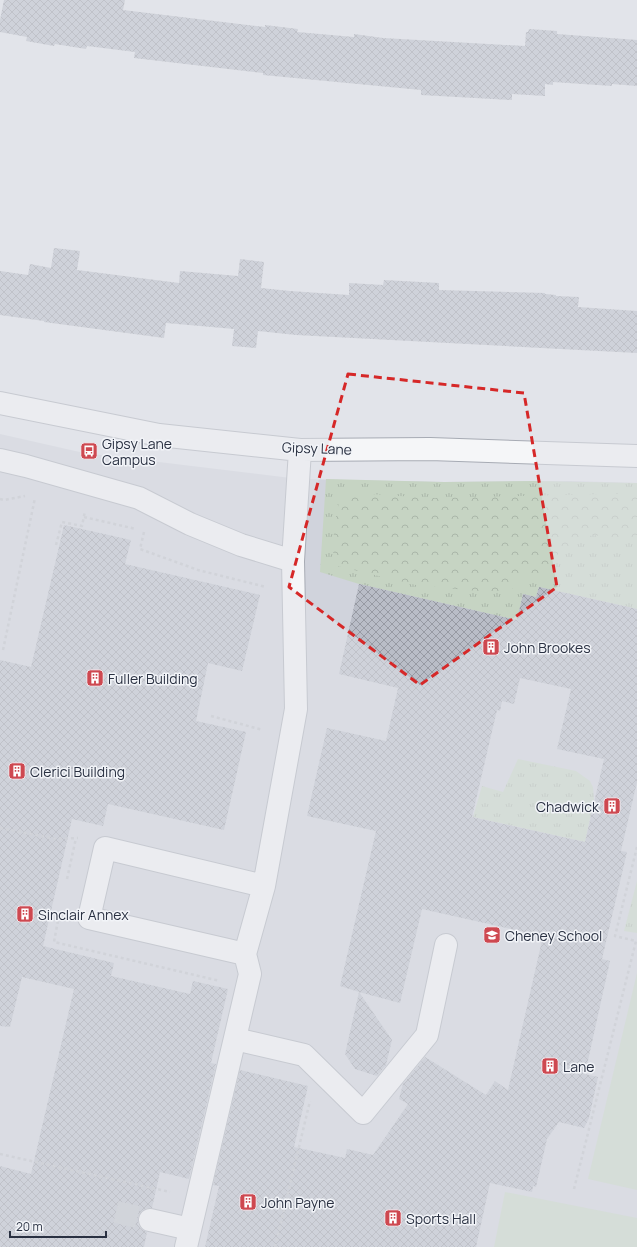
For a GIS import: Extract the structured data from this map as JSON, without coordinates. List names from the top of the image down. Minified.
{"streets":{"street":["Gipsy Lane"]},"places":{"bus stop":["Gipsy Lane Campus"],"building":["John Brookes","Fuller Building","Clerici Building","Chadwick","Sinclair Annex","Lane","John Payne","Sports Hall"],"school or university":["Cheney School"]},"scale_bar":"20 m"}
